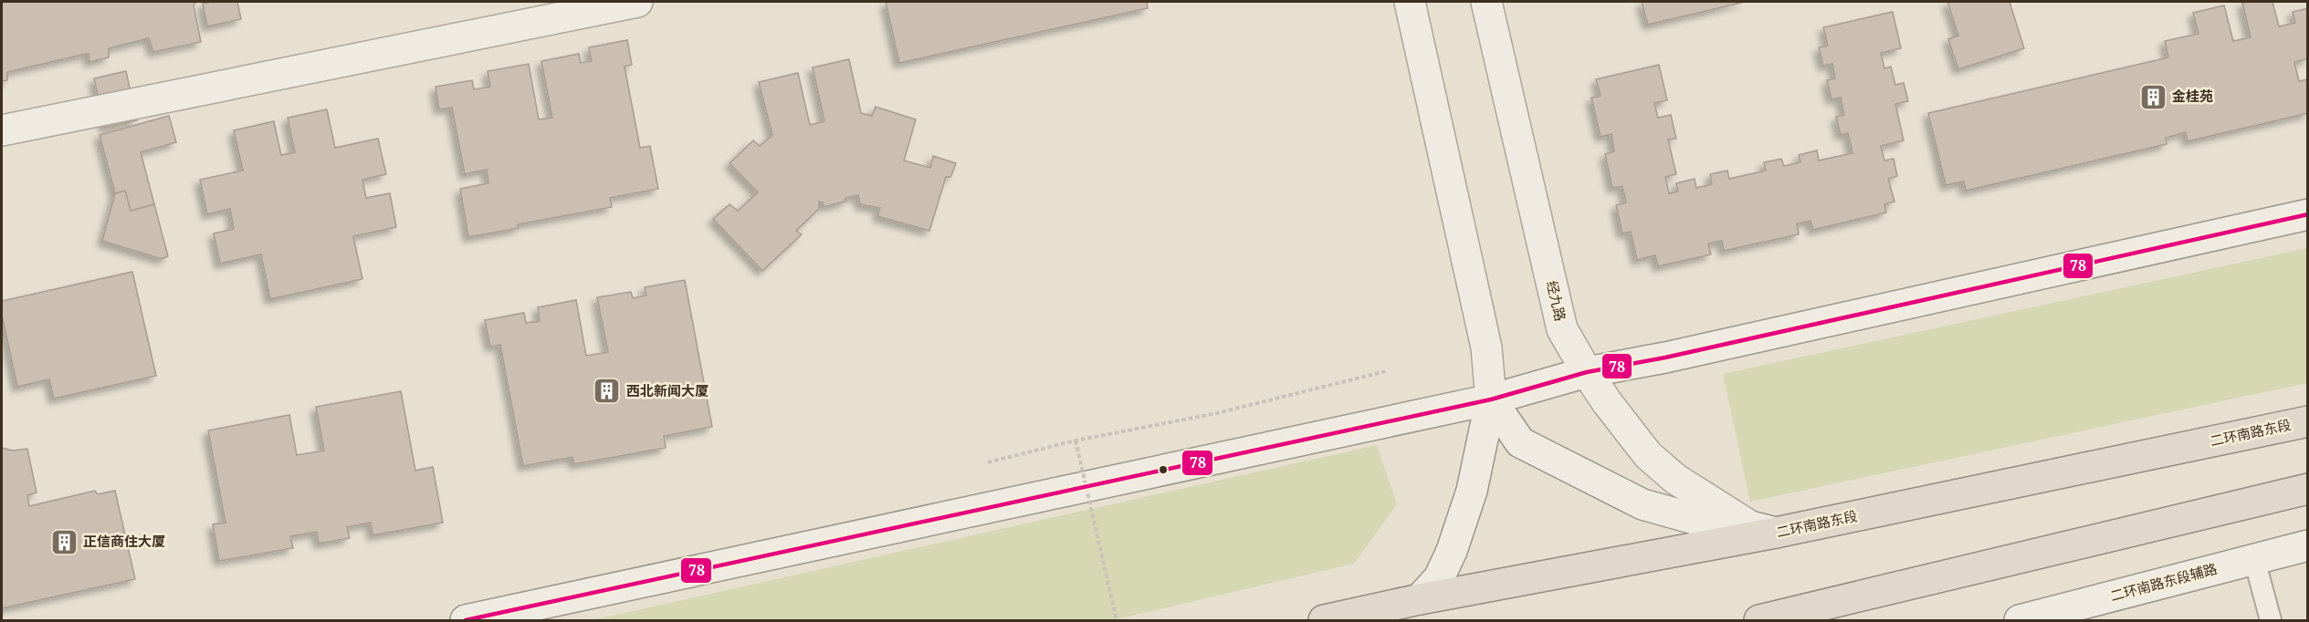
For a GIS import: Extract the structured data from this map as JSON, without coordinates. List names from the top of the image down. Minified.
{"streets":{"highway":["二环南路东段"],"main road":["经九路","二环南路东段辅路"]},"crossings":[["经九路","二环南路东段"]],"places":{"building":["金桂苑","西北新闻大厦","正信商住大厦"]},"lines":["transit line 78"]}
